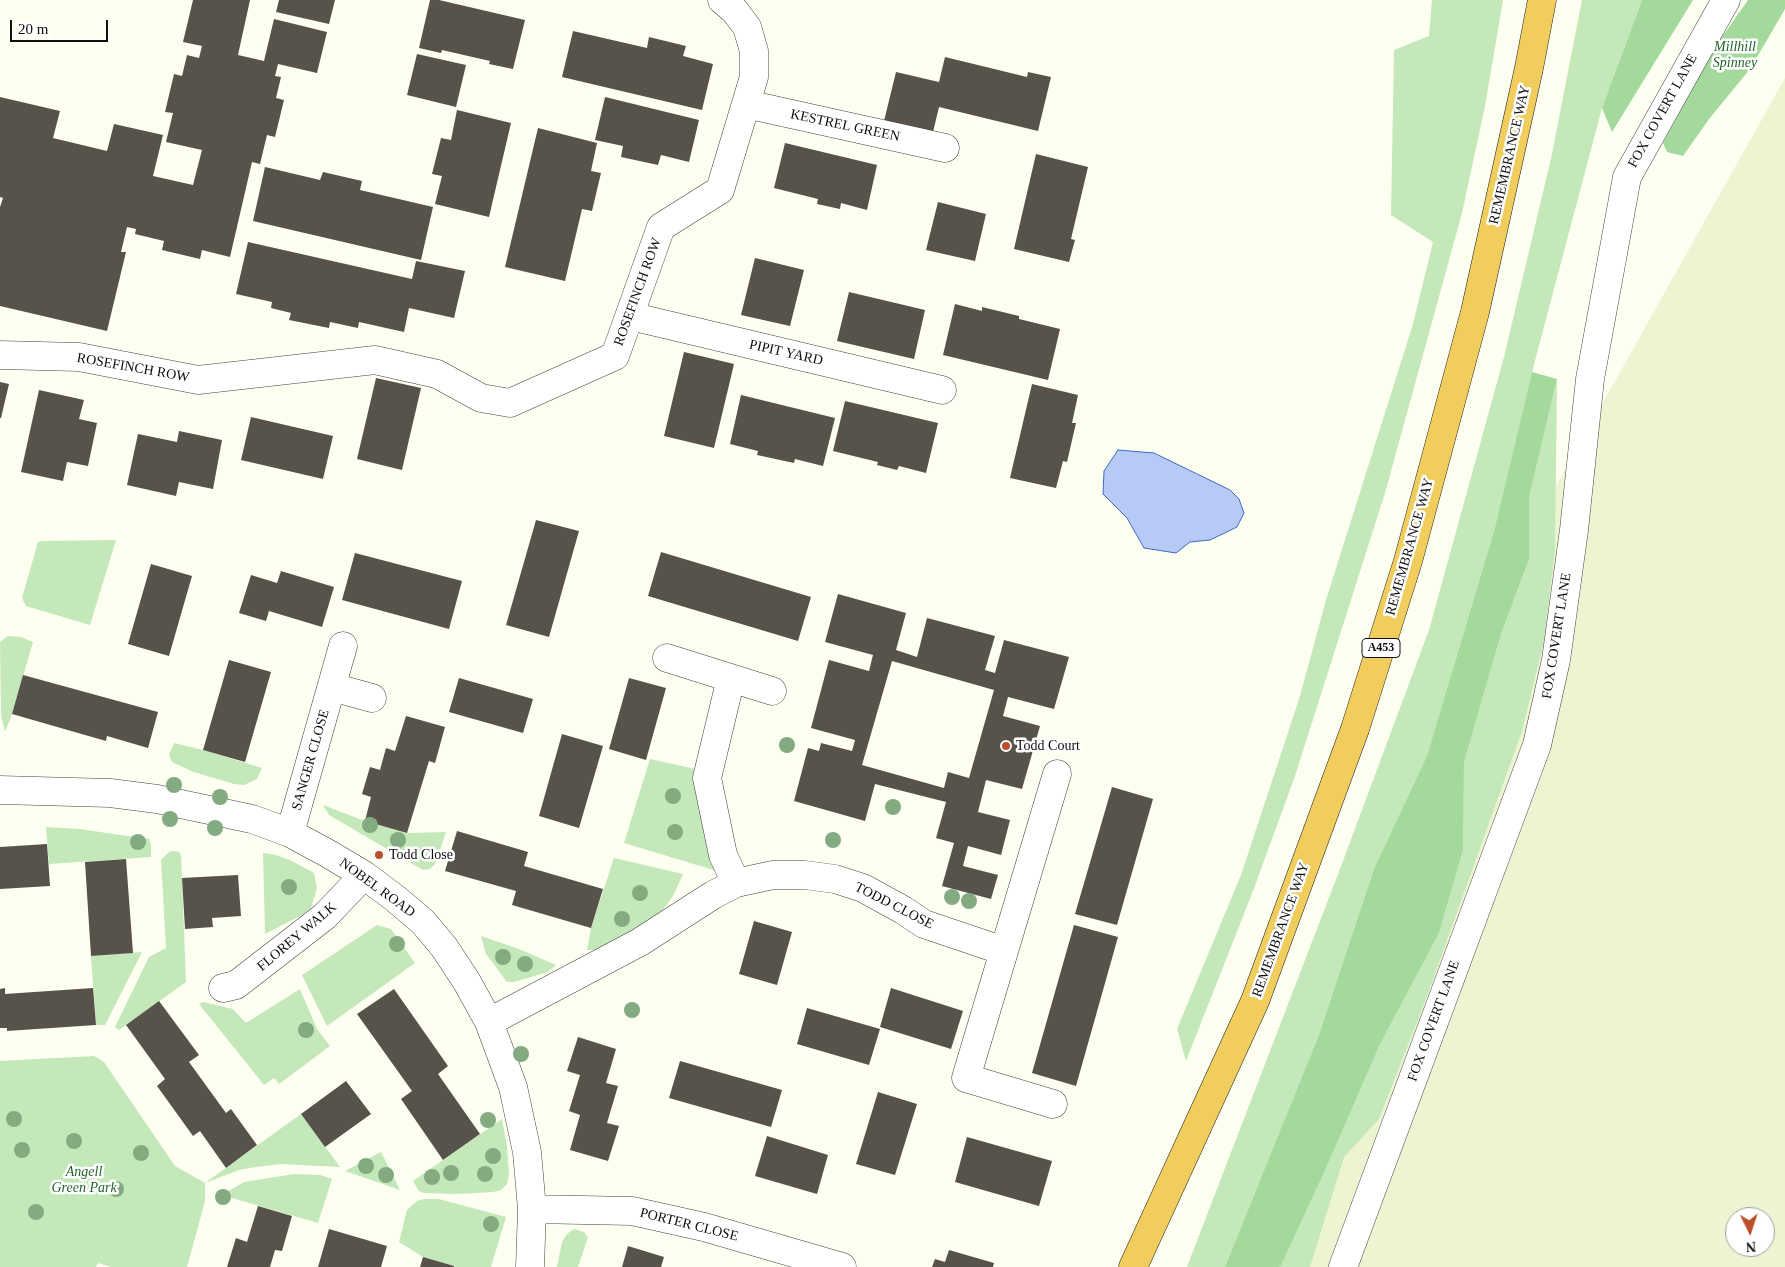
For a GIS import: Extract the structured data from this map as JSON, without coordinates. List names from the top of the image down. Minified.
{"streets":{"highway":["REMEMBRANCE WAY","A453"],"street":["FOX COVERT LANE","KESTREL GREEN","ROSEFINCH ROW","PIPIT YARD","SANGER CLOSE","NOBEL ROAD","TODD CLOSE","FLOREY WALK","PORTER CLOSE"]},"crossings":[["KESTREL GREEN","ROSEFINCH ROW"],["ROSEFINCH ROW","PIPIT YARD"],["SANGER CLOSE","NOBEL ROAD"],["NOBEL ROAD","TODD CLOSE"],["NOBEL ROAD","FLOREY WALK"],["NOBEL ROAD","PORTER CLOSE"]],"parks":["Millhill Spinney","Angell Green Park"],"places":["Todd Court","Todd Close"],"scale_bar":"20 m","north":"bottom"}
